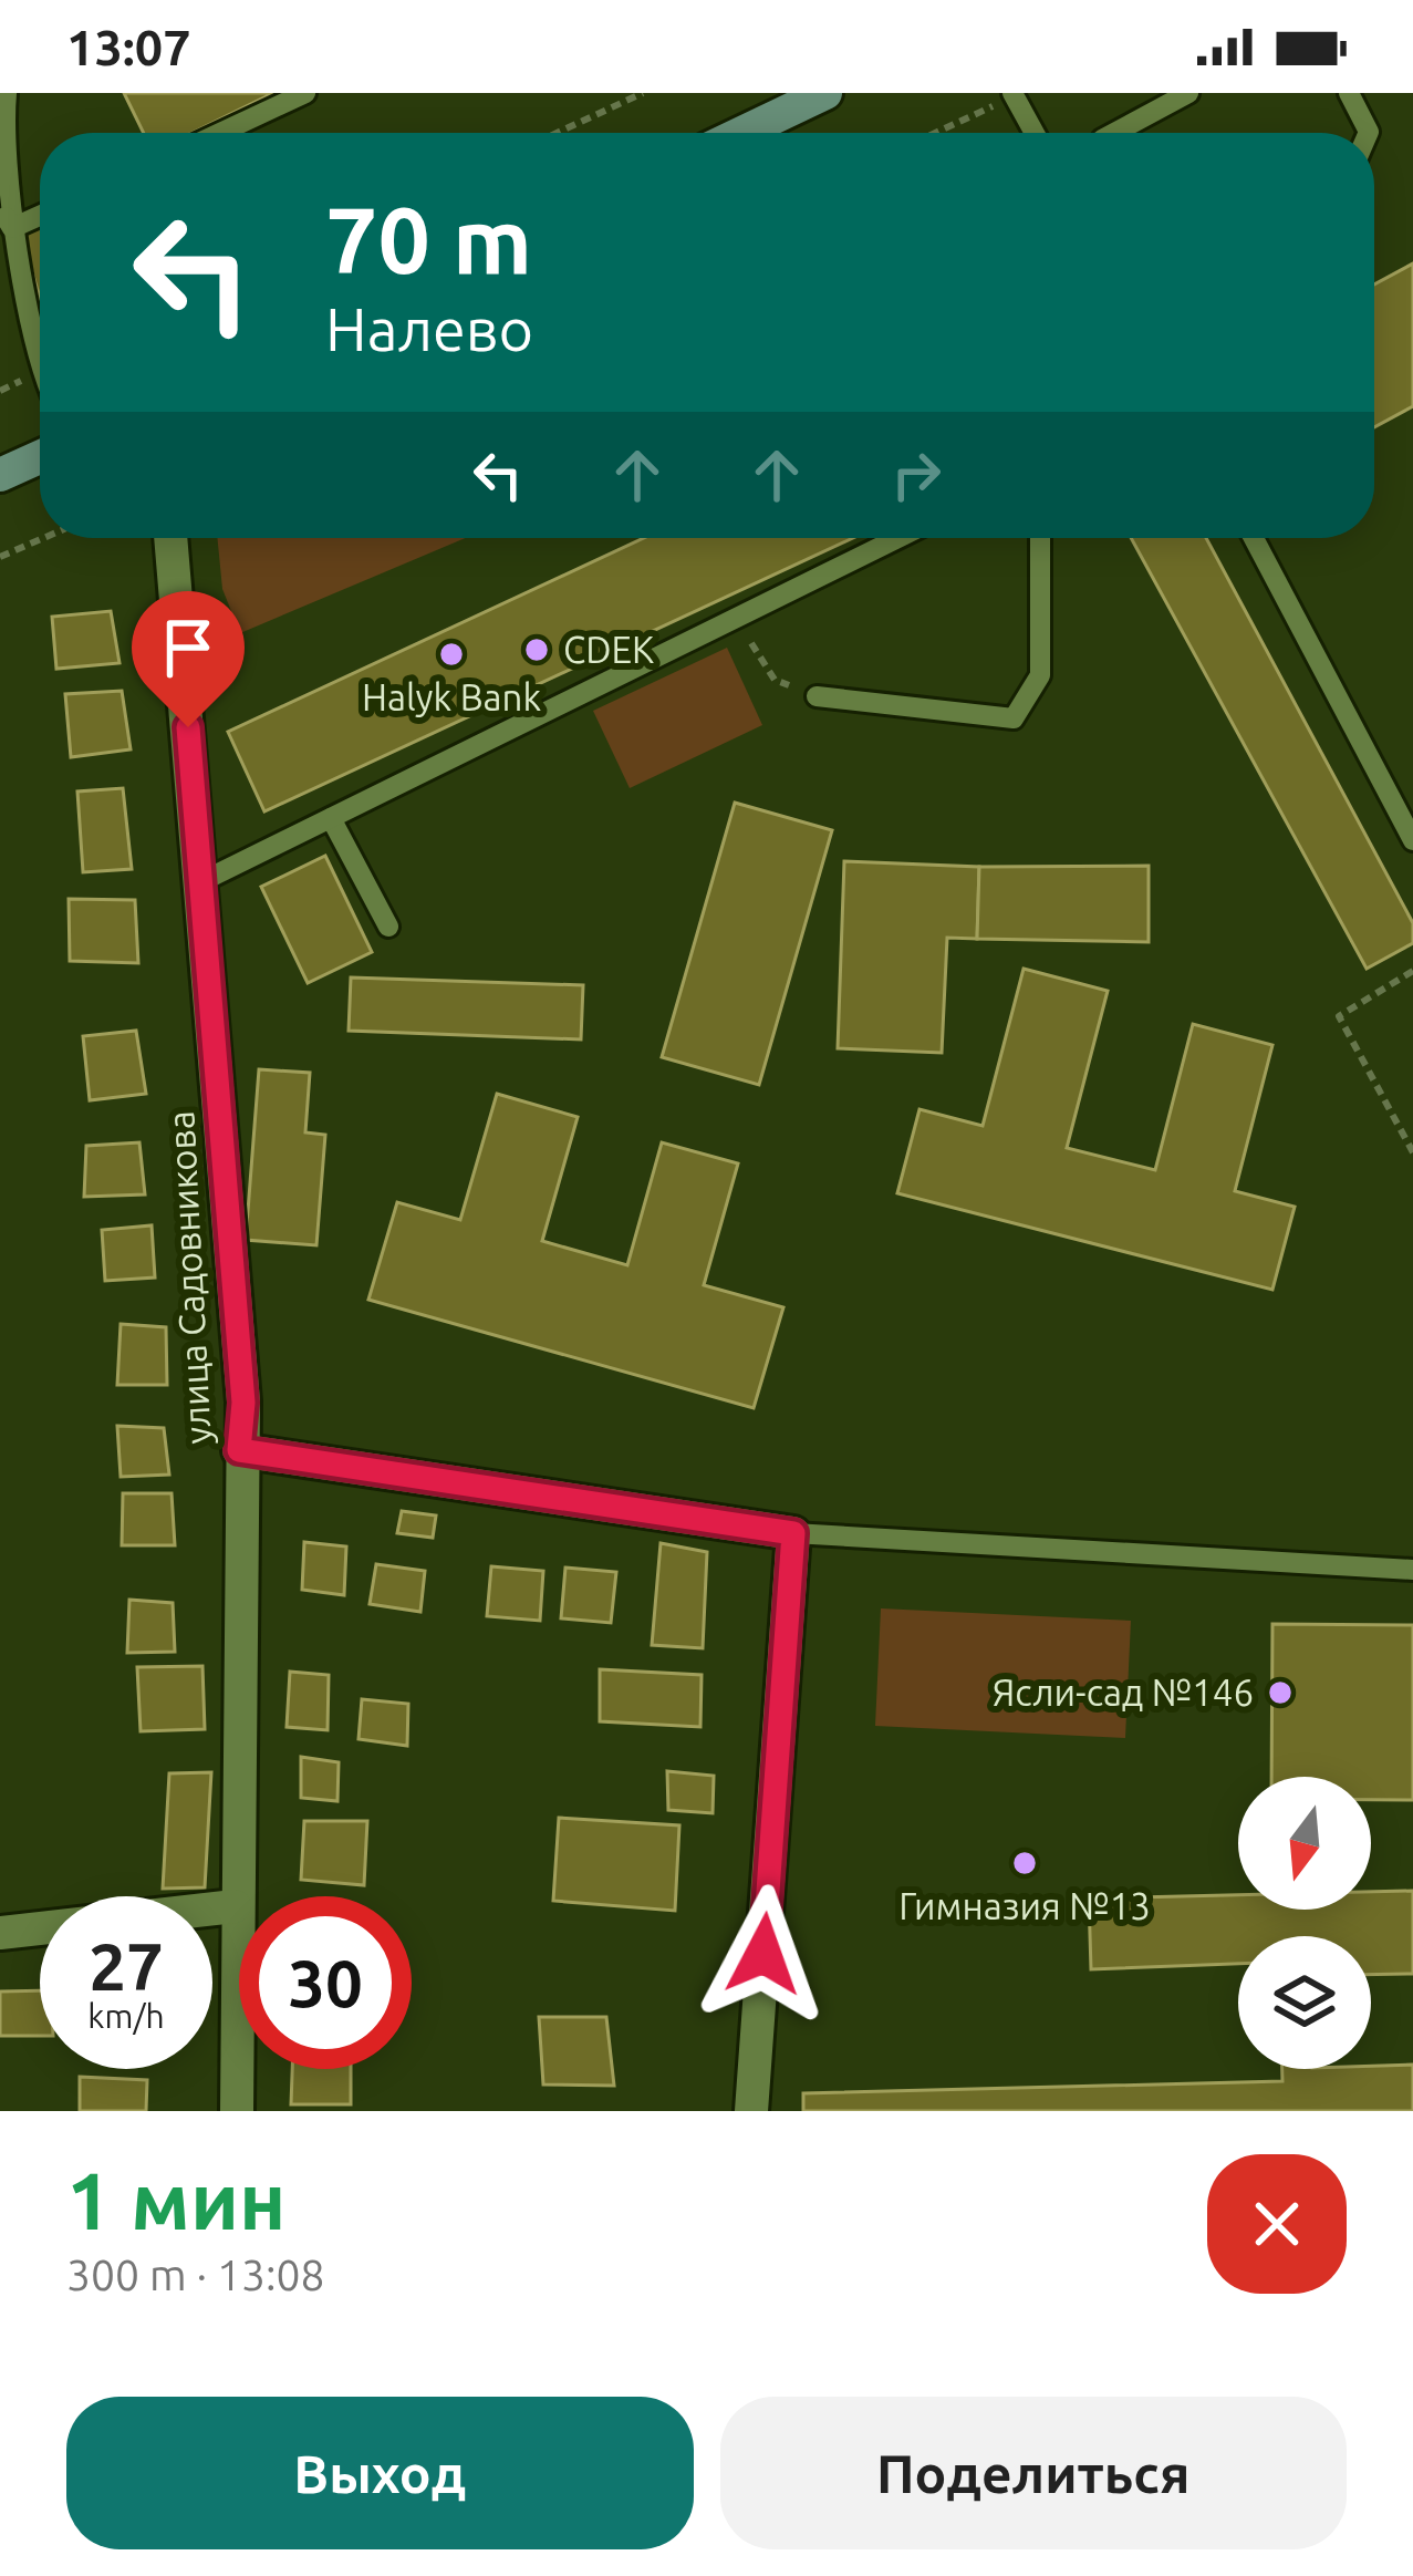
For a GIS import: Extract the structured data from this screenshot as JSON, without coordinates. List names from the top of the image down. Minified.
{"streets":{"street":["улица Садовникова"]},"places":["CDEK","Halyk Bank","Ясли-сад №146","Гимназия №13"],"north":"bottom","page":{"status":"13:07","turn":["70 m","Налево"],"speed":"27 km/h","limit":"30","heading":["1 мин","300 m · 13:08"],"buttons":["Выход","Поделиться"]}}
